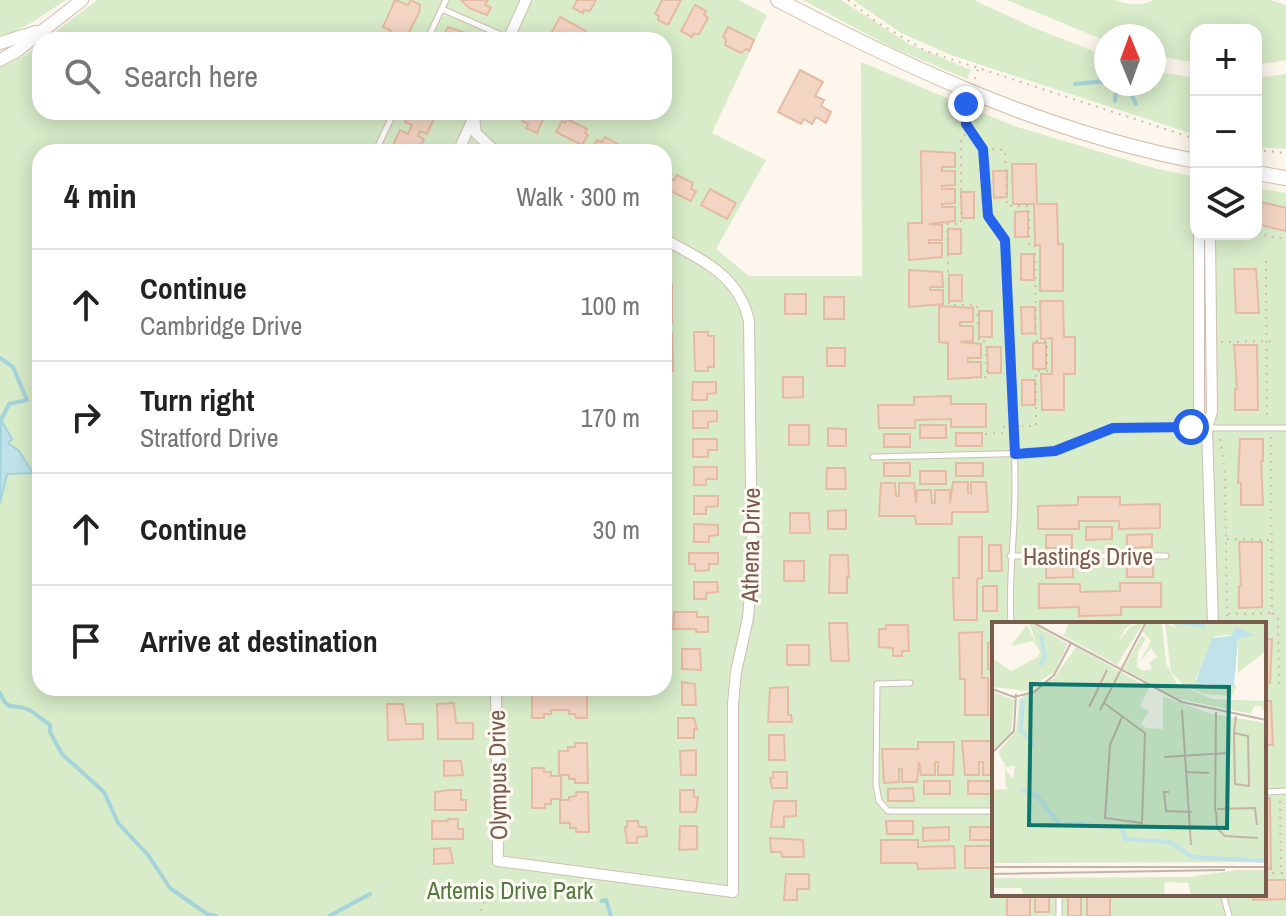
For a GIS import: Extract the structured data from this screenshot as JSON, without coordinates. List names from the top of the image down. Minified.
{"streets":{"street":["Athena Drive","Olympus Drive"],"lane":["Hastings Drive"]},"crossings":[["Athena Drive","Olympus Drive"]],"parks":["Artemis Drive Park"],"north":"top","page":{"map_buttons":["+","−"],"search":"Search here","heading":["4 min","Walk · 300 m"],"list":[["Continue","Cambridge Drive","100 m"],["Turn right","Stratford Drive","170 m"],["Continue","30 m"],"Arrive at destination"]}}
